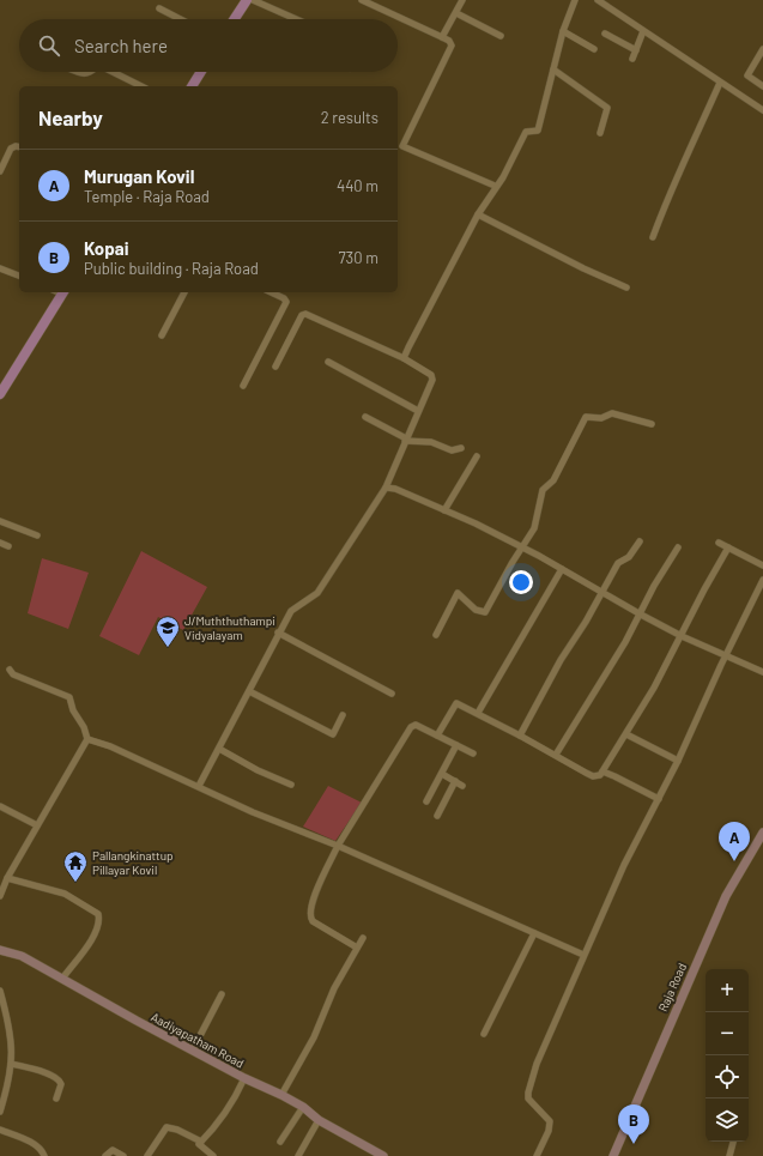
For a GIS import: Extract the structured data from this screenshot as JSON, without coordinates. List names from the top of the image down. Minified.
{"streets":{"street":["Raja Road","Aadiyapatham Road"]},"places":{"school or university":["J/Muththuthampi Vidyalayam"],"temple":["Pallangkinattup Pillayar Kovil"]},"page":{"search":"Search here","heading":["Nearby","2 results"],"list":[{"mark":"A","name":"Murugan Kovil","note":"Temple · Raja Road","value":"440 m"},{"mark":"B","name":"Kopai","note":"Public building · Raja Road","value":"730 m"}],"pins":["A","B"],"map_buttons":["+","−"]}}
